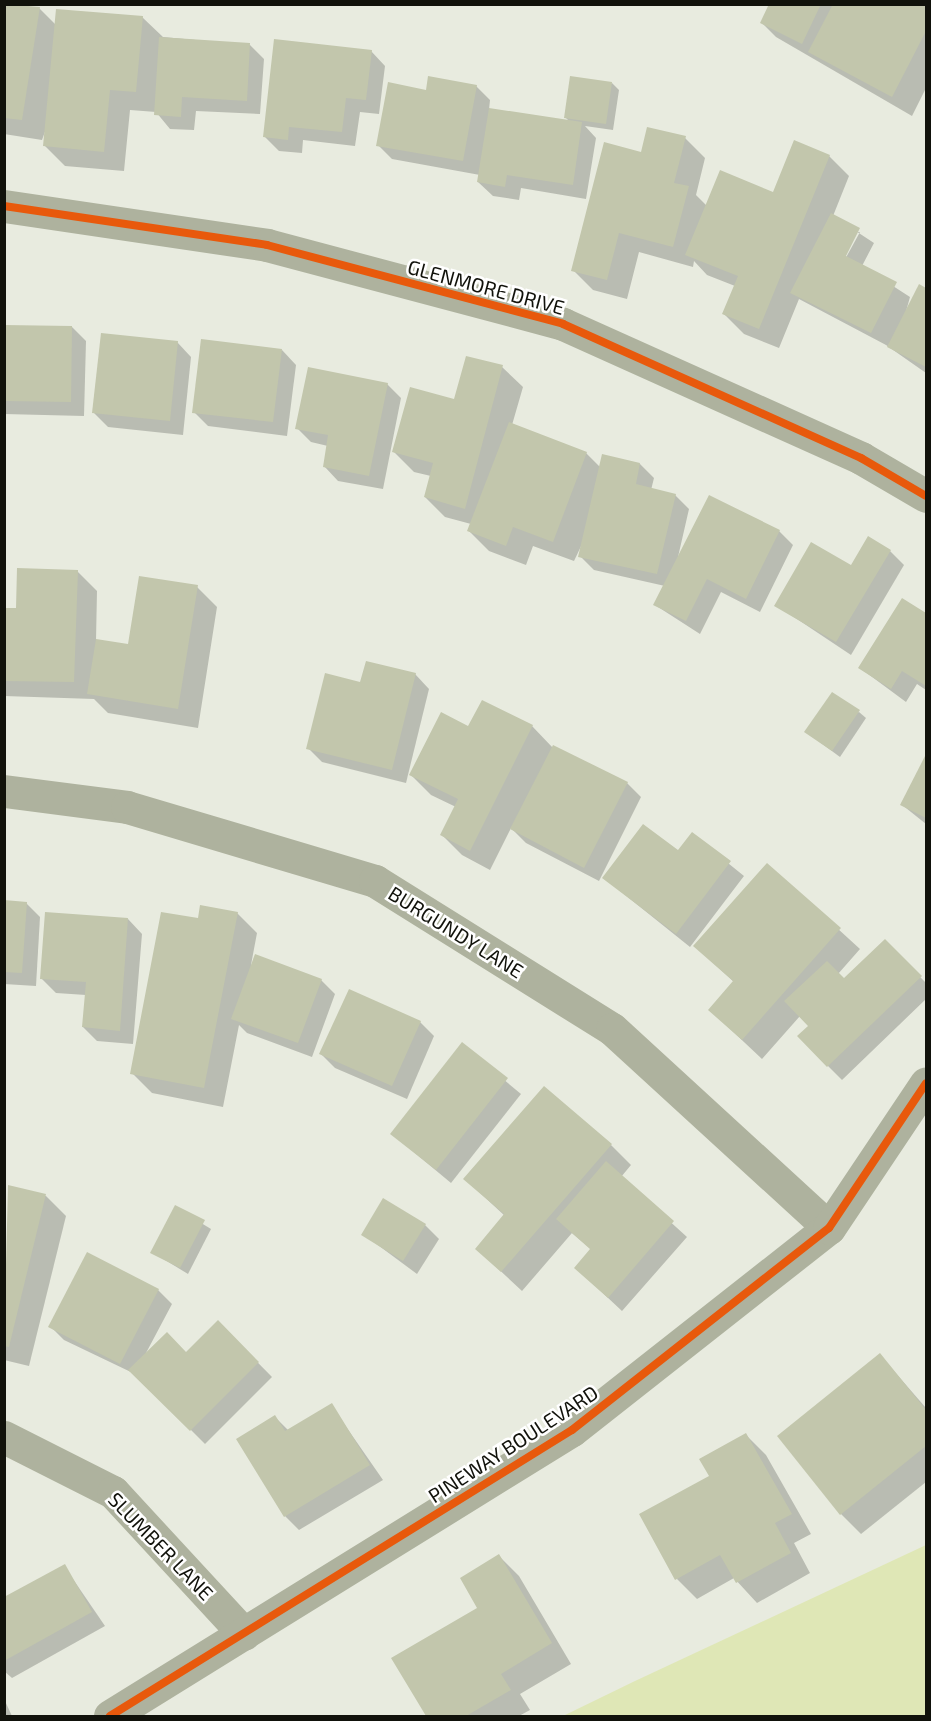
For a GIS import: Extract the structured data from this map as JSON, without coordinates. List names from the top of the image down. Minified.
{"streets":{"street":["GLENMORE DRIVE","BURGUNDY LANE","PINEWAY BOULEVARD","SLUMBER LANE"]},"crossings":[["BURGUNDY LANE","PINEWAY BOULEVARD"],["PINEWAY BOULEVARD","SLUMBER LANE"]]}
